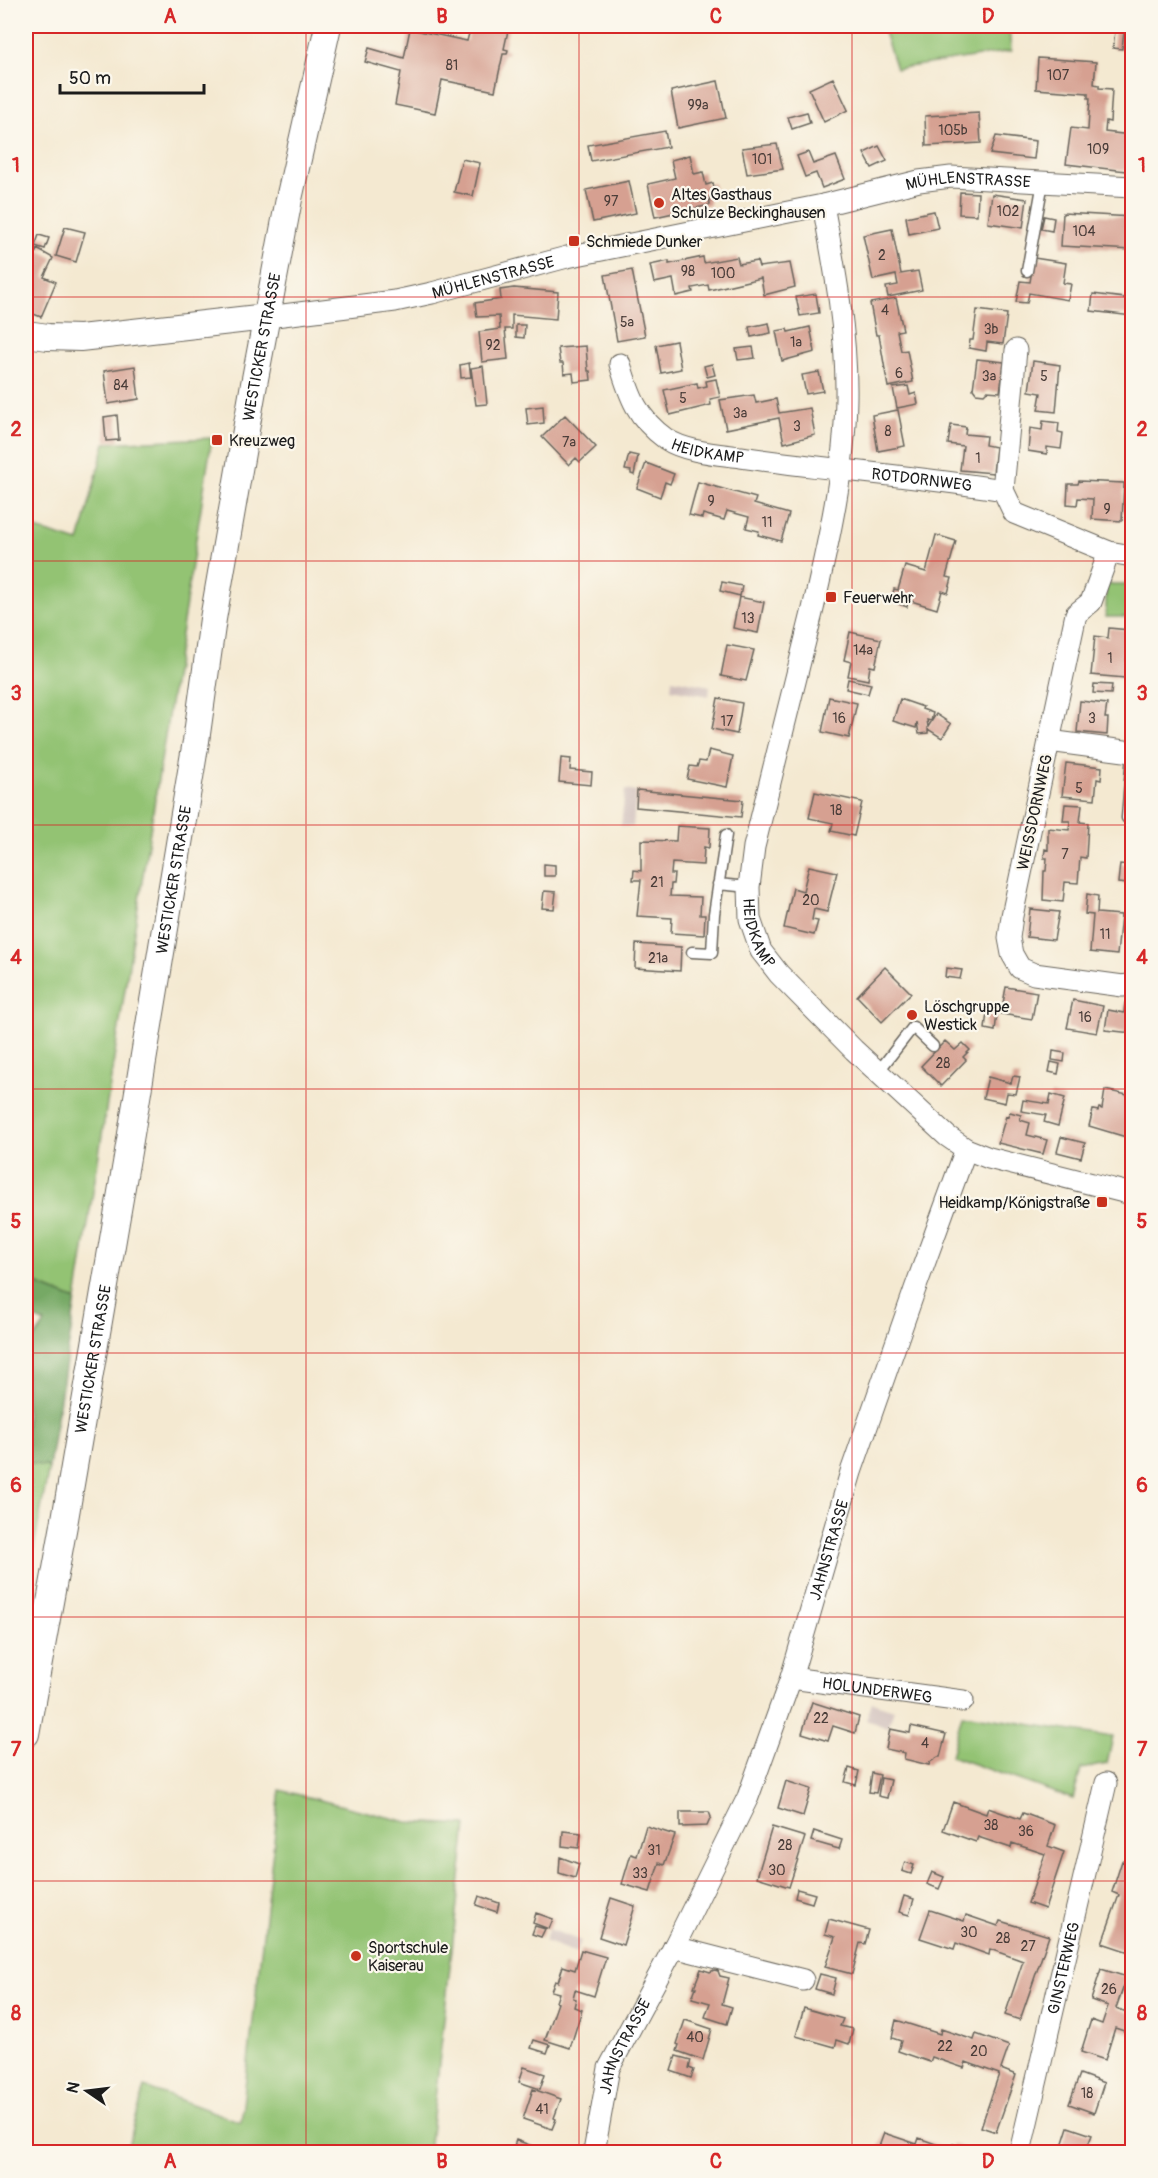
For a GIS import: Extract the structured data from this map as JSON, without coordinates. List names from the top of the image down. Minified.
{"streets":{"street":["MÜHLENSTRASSE","WESTICKER STRASSE","HEIDKAMP","ROTDORNWEG","WEISSDORNWEG","JAHNSTRASSE","HOLUNDERWEG","GINSTERWEG"]},"crossings":[["MÜHLENSTRASSE","WESTICKER STRASSE"],["MÜHLENSTRASSE","HEIDKAMP"],["HEIDKAMP","ROTDORNWEG"],["HEIDKAMP","JAHNSTRASSE"],["JAHNSTRASSE","HOLUNDERWEG"]],"places":{"other":["Altes Gasthaus Schulze Beckinghausen","Löschgruppe Westick","Sportschule Kaiserau"],"transit":["Schmiede Dunker","Kreuzweg","Feuerwehr","Heidkamp/Königstraße"]},"house_numbers":["81","107","99a","105b","109","101","97","102","104","2","98","100","4","5a","3b","1a","92","6","3a","5","84","5","3a","3","8","7a","1","9","9","11","13","14a","1","16","3","17","5","18","7","21","20","11","21a","16","28","22","4","38","36","28","31","30","33","30","28","27","26","40","22","20","18","41"],"scale_bar":"50 m","north":"left","grid":{"columns":["A","B","C","D"],"rows":["1","2","3","4","5","6","7","8"]}}
